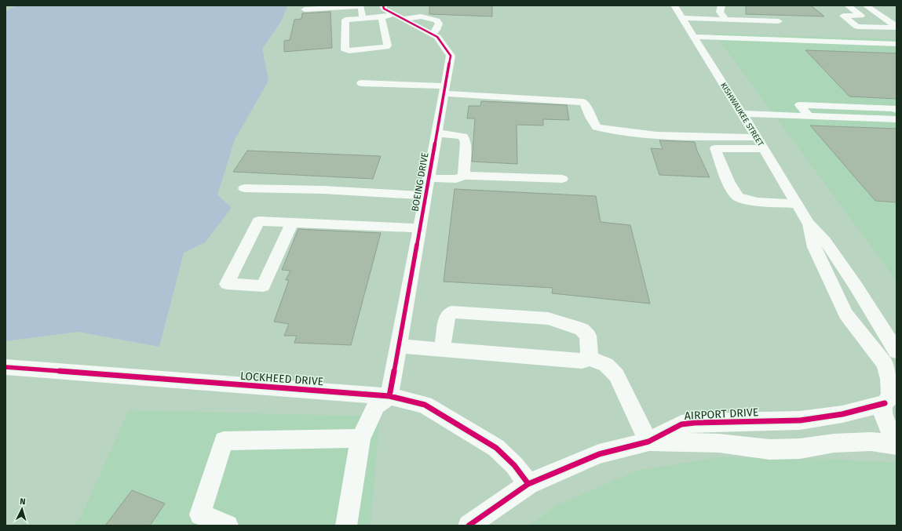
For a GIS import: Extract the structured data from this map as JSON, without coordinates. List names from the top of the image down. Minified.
{"streets":{"street":["KISHWAUKEE STREET","BOEING DRIVE","LOCKHEED DRIVE","AIRPORT DRIVE"]},"crossings":[["KISHWAUKEE STREET","AIRPORT DRIVE"],["BOEING DRIVE","LOCKHEED DRIVE"],["LOCKHEED DRIVE","AIRPORT DRIVE"]],"north":"top"}
